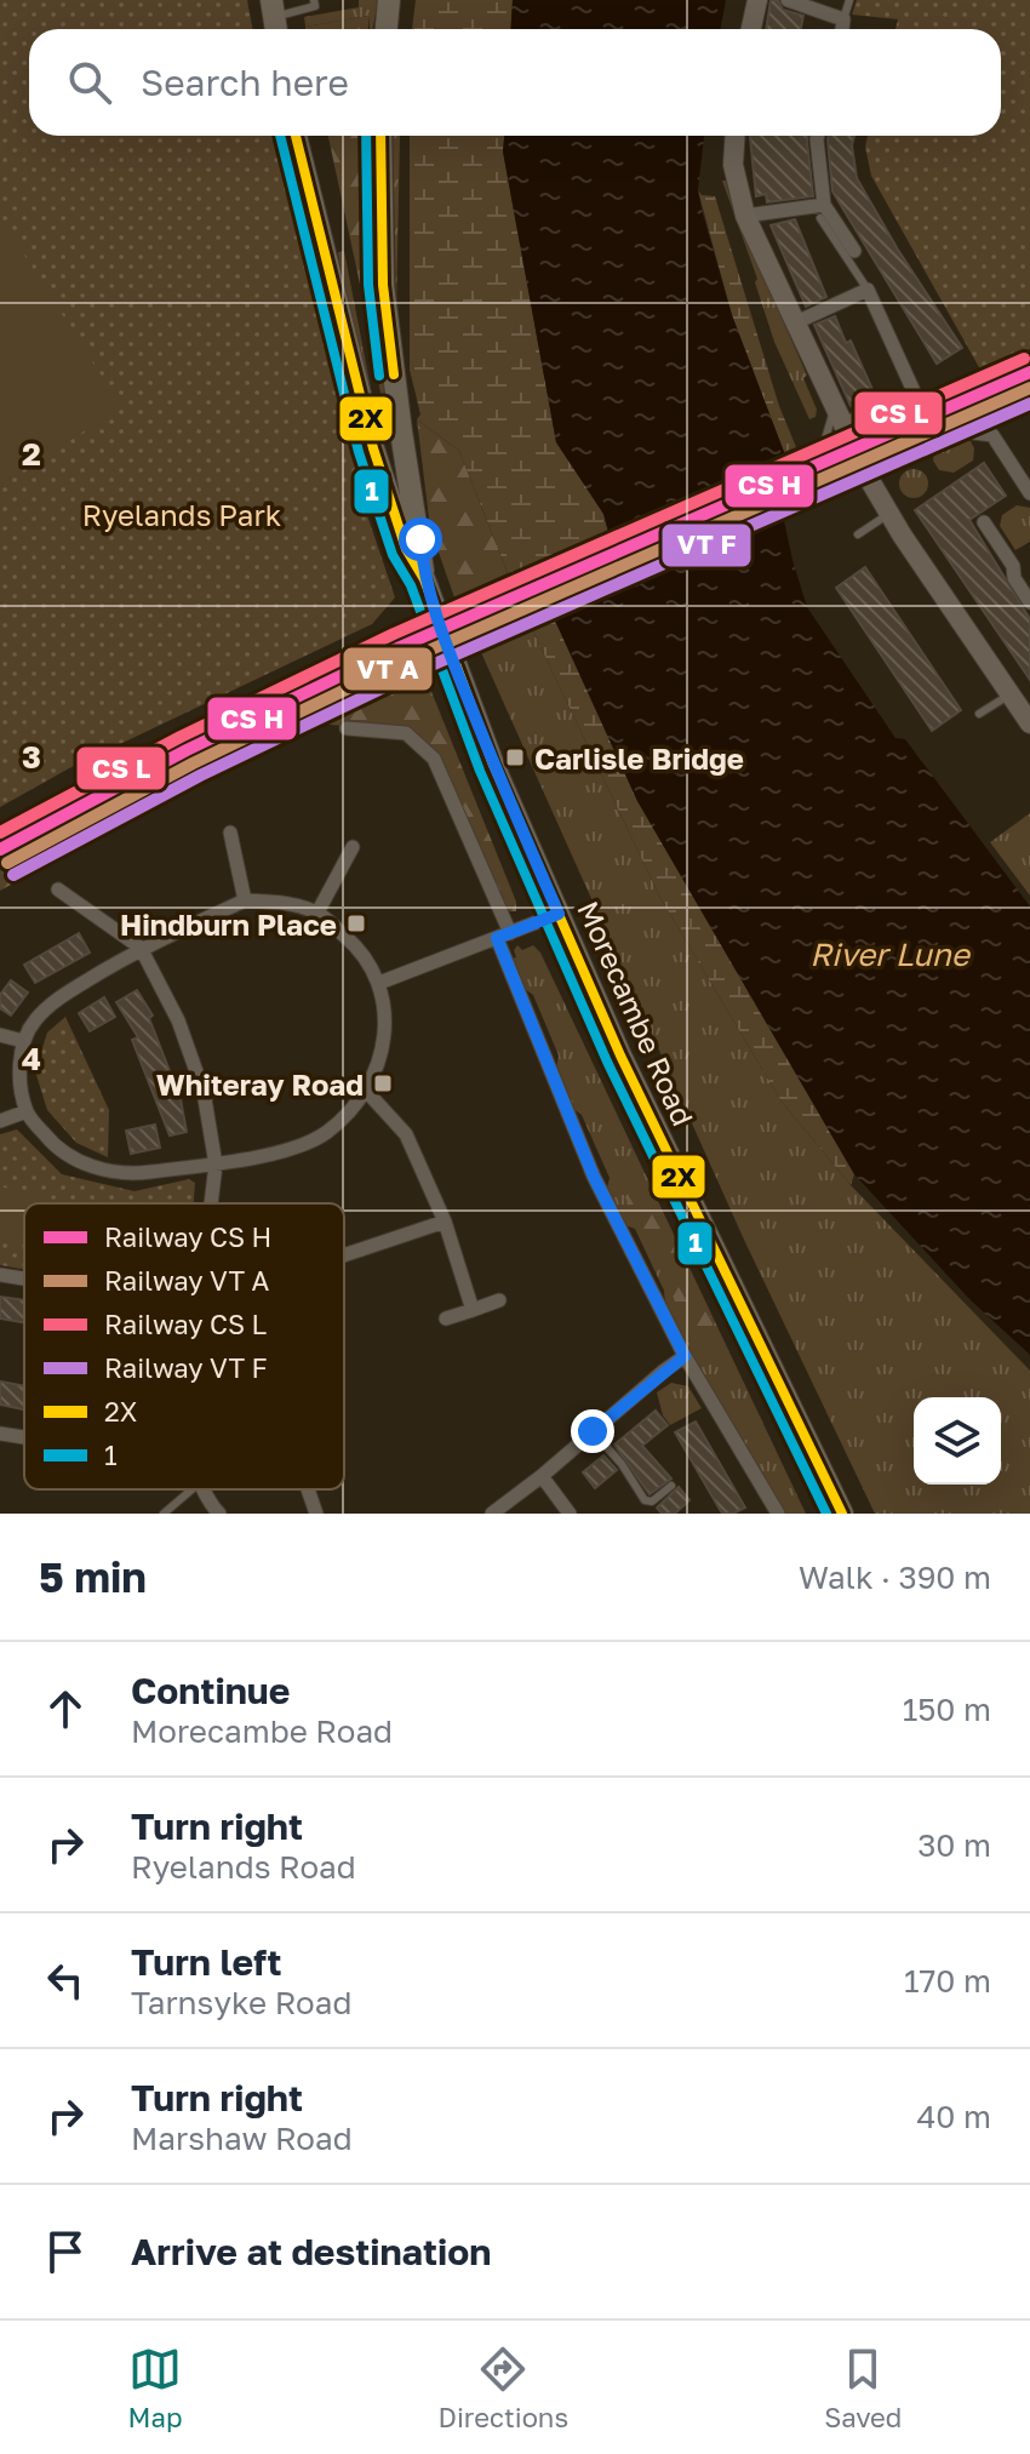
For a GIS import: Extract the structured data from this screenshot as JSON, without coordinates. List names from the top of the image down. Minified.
{"streets":{"main road":["Morecambe Road"]},"water":["River Lune"],"parks":["Ryelands Park"],"places":{"transit":["Carlisle Bridge","Hindburn Place","Whiteray Road"]},"lines":["transit line 2X","transit line 1"],"legend":["Railway CS H","Railway VT A","Railway CS L","Railway VT F","2X","1"],"page":{"search":"Search here","heading":["5 min","Walk · 390 m"],"list":[["Continue","Morecambe Road","150 m"],["Turn right","Ryelands Road","30 m"],["Turn left","Tarnsyke Road","170 m"],["Turn right","Marshaw Road","40 m"],"Arrive at destination"],"nav":["Map","Directions","Saved"]},"grid":{"rows":["2","3","4"]}}
